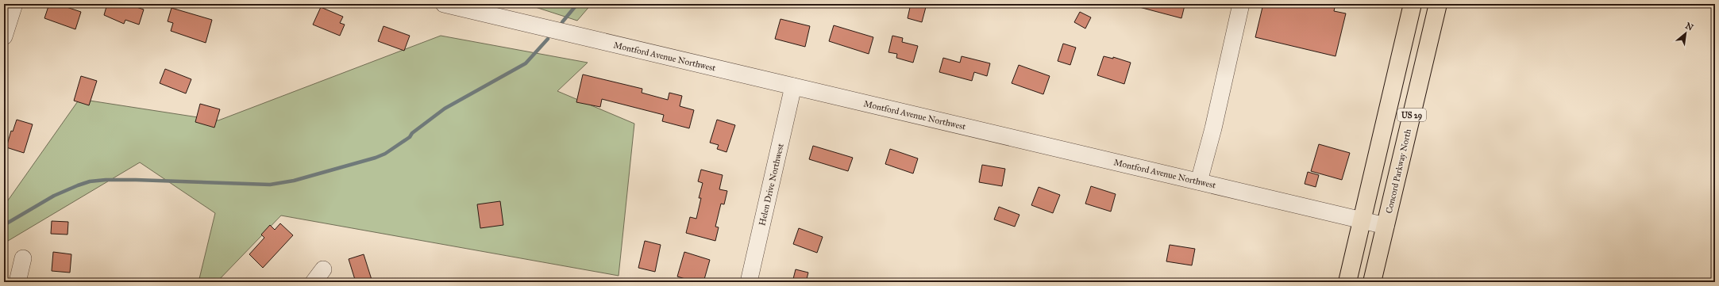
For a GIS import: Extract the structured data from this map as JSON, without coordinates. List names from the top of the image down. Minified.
{"streets":{"highway":["US 29","Concord Parkway North"],"street":["Montford Avenue Northwest","Helen Drive Northwest"]},"crossings":[["Montford Avenue Northwest","US 29"],["Montford Avenue Northwest","Concord Parkway North"],["Montford Avenue Northwest","Helen Drive Northwest"]],"north":"top right"}
